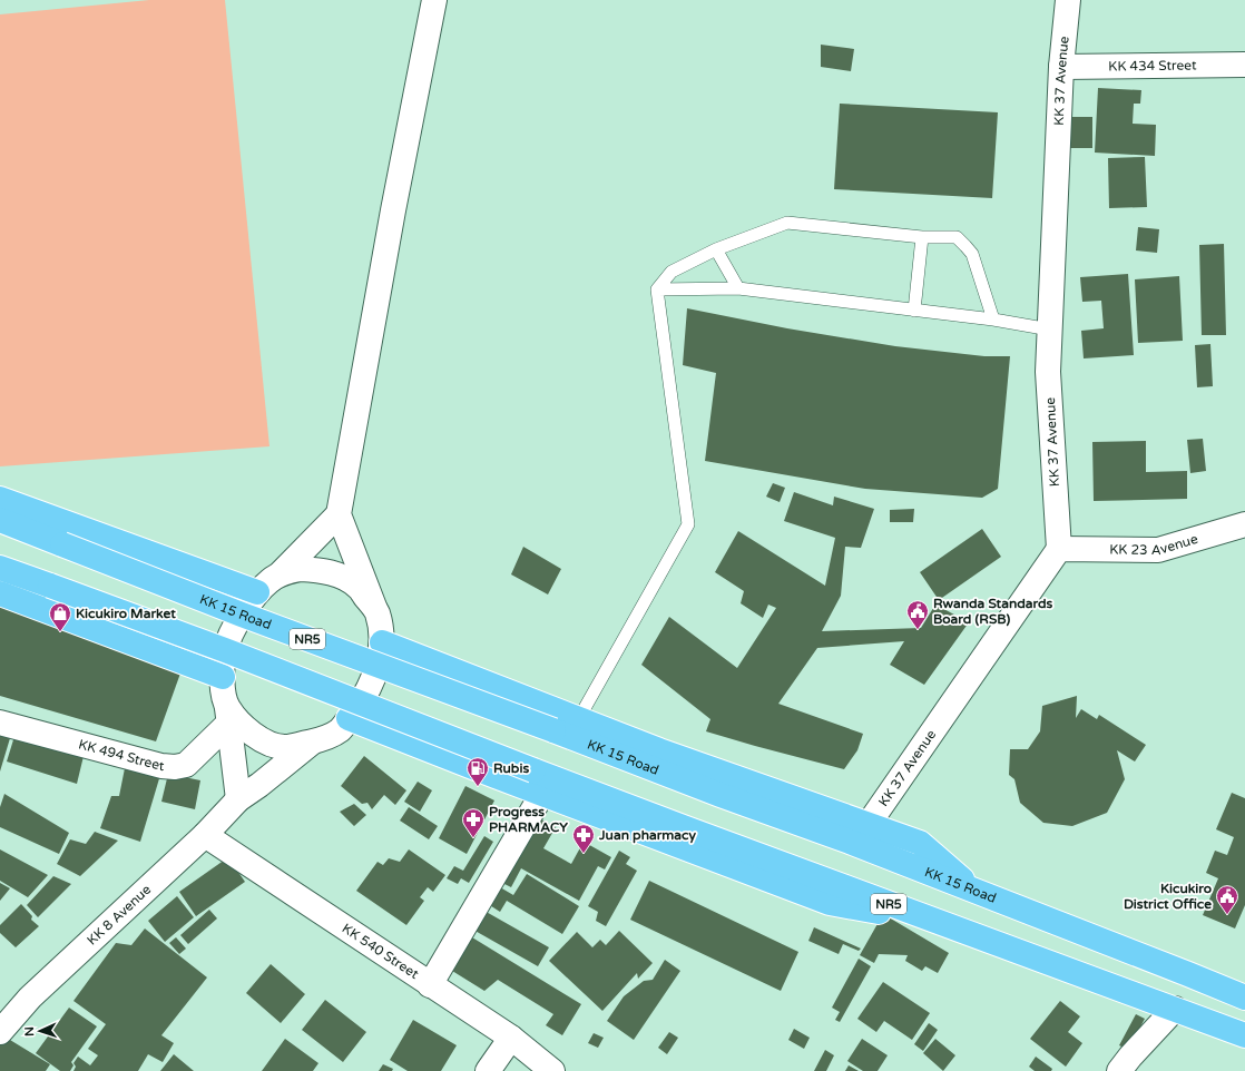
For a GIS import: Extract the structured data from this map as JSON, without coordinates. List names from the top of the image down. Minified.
{"streets":{"highway":["KK 15 Road","NR5"],"street":["KK 434 Street","KK 37 Avenue","KK 23 Avenue","KK 494 Street","KK 8 Avenue","KK 540 Street"]},"crossings":[["KK 434 Street","KK 37 Avenue"],["KK 37 Avenue","KK 23 Avenue"],["KK 8 Avenue","KK 540 Street"]],"places":{"public building":["Rwanda Standards Board (RSB)","Kicukiro District Office"],"shop":["Kicukiro Market"],"fuel station":["Rubis"],"pharmacy":["Progress PHARMACY","Juan pharmacy"]},"north":"left"}
